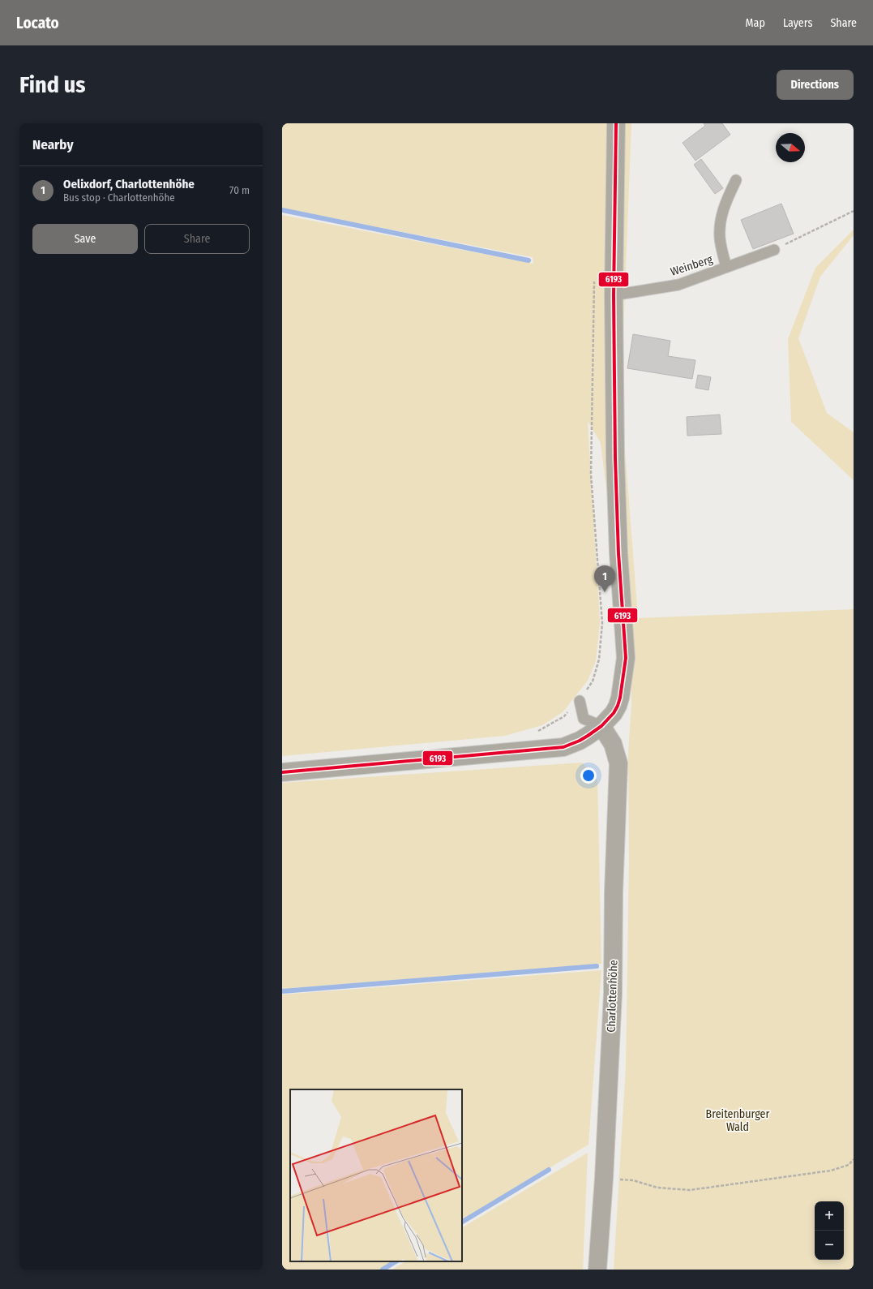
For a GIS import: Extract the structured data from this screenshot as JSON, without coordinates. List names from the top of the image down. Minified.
{"streets":{"street":["Charlottenhöhe"],"lane":["Weinberg"]},"parks":["Breitenburger Wald"],"lines":["transit line 6193"],"north":"right","page":{"header":"Locato","nav":["Map","Layers","Share"],"buttons":["Directions",["Save","Share"]],"title":"Find us","heading":"Nearby","list":[{"mark":"1","name":"Oelixdorf, Charlottenhöhe","note":"Bus stop · Charlottenhöhe","value":"70 m"}],"pins":"1","map_buttons":["+","−"]}}
